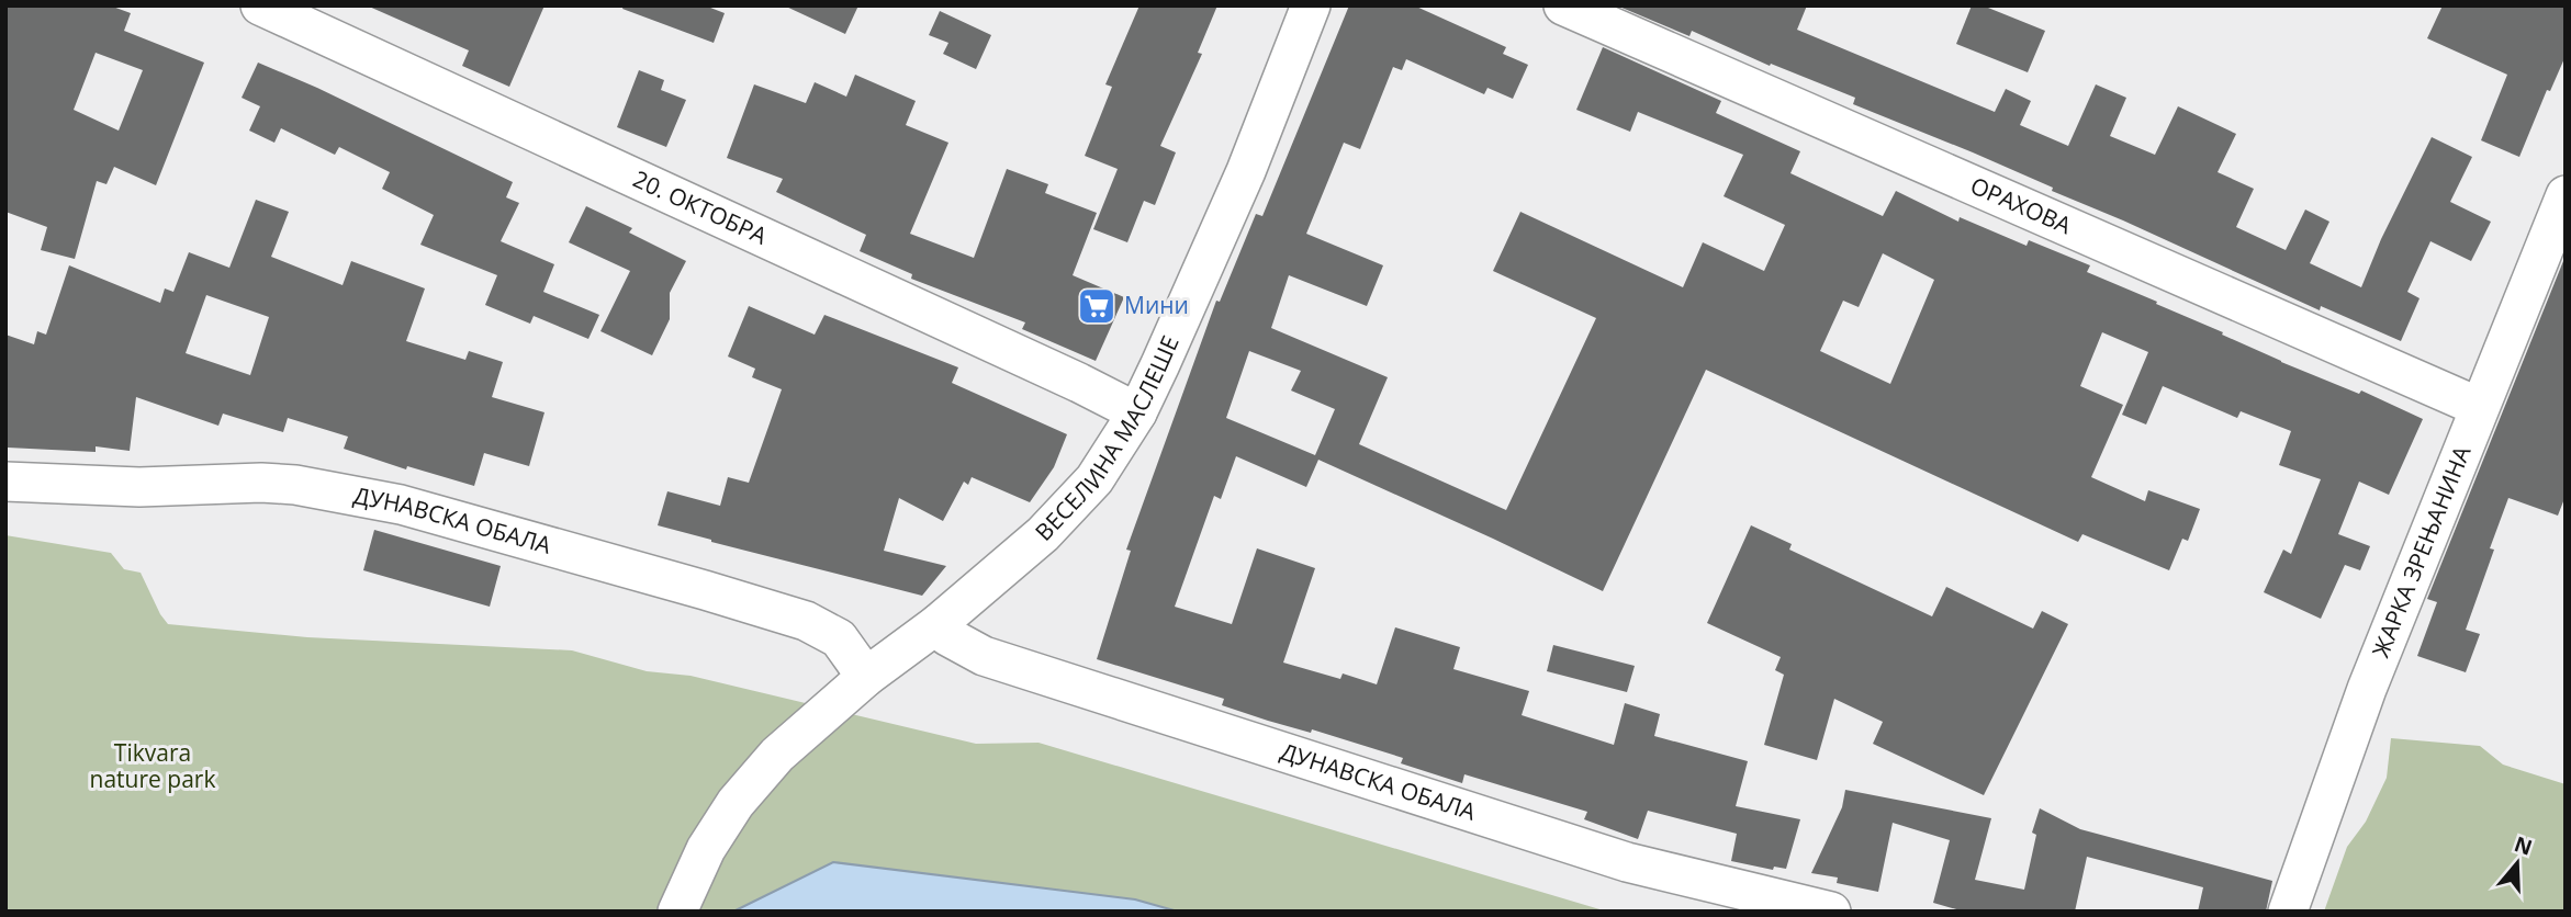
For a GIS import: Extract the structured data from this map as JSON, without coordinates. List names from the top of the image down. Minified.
{"streets":{"street":["ОРАХОВА","20. ОКТОБРА","ВЕСЕЛИНА МАСЛЕШЕ","ДУНАВСКА ОБАЛА","ЖАРКА ЗРЕЊАНИНА"]},"crossings":[["ОРАХОВА","ЖАРКА ЗРЕЊАНИНА"],["20. ОКТОБРА","ВЕСЕЛИНА МАСЛЕШЕ"],["ВЕСЕЛИНА МАСЛЕШЕ","ДУНАВСКА ОБАЛА"]],"parks":["Tikvara nature park"],"places":{"supermarket":["Мини"]},"north":"top"}
